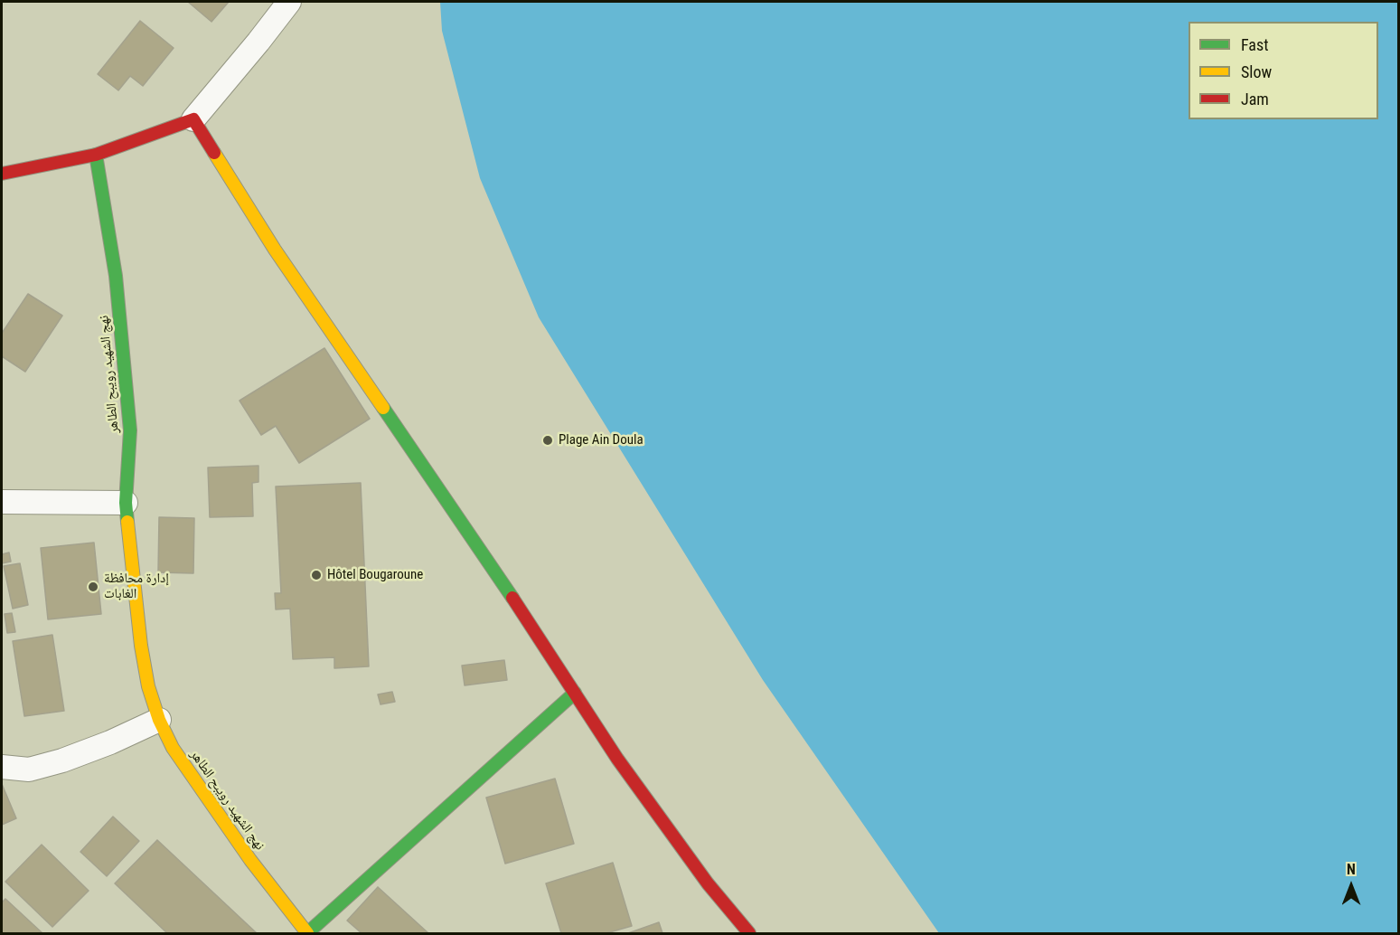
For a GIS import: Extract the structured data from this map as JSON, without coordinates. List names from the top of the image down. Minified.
{"streets":{"street":["نهج الشهيد رويبح الطاهر"]},"places":["Plage Ain Doula","Hôtel Bougaroune","إدارة محافظة الغابات"],"legend":["Fast","Slow","Jam"],"north":"top"}
